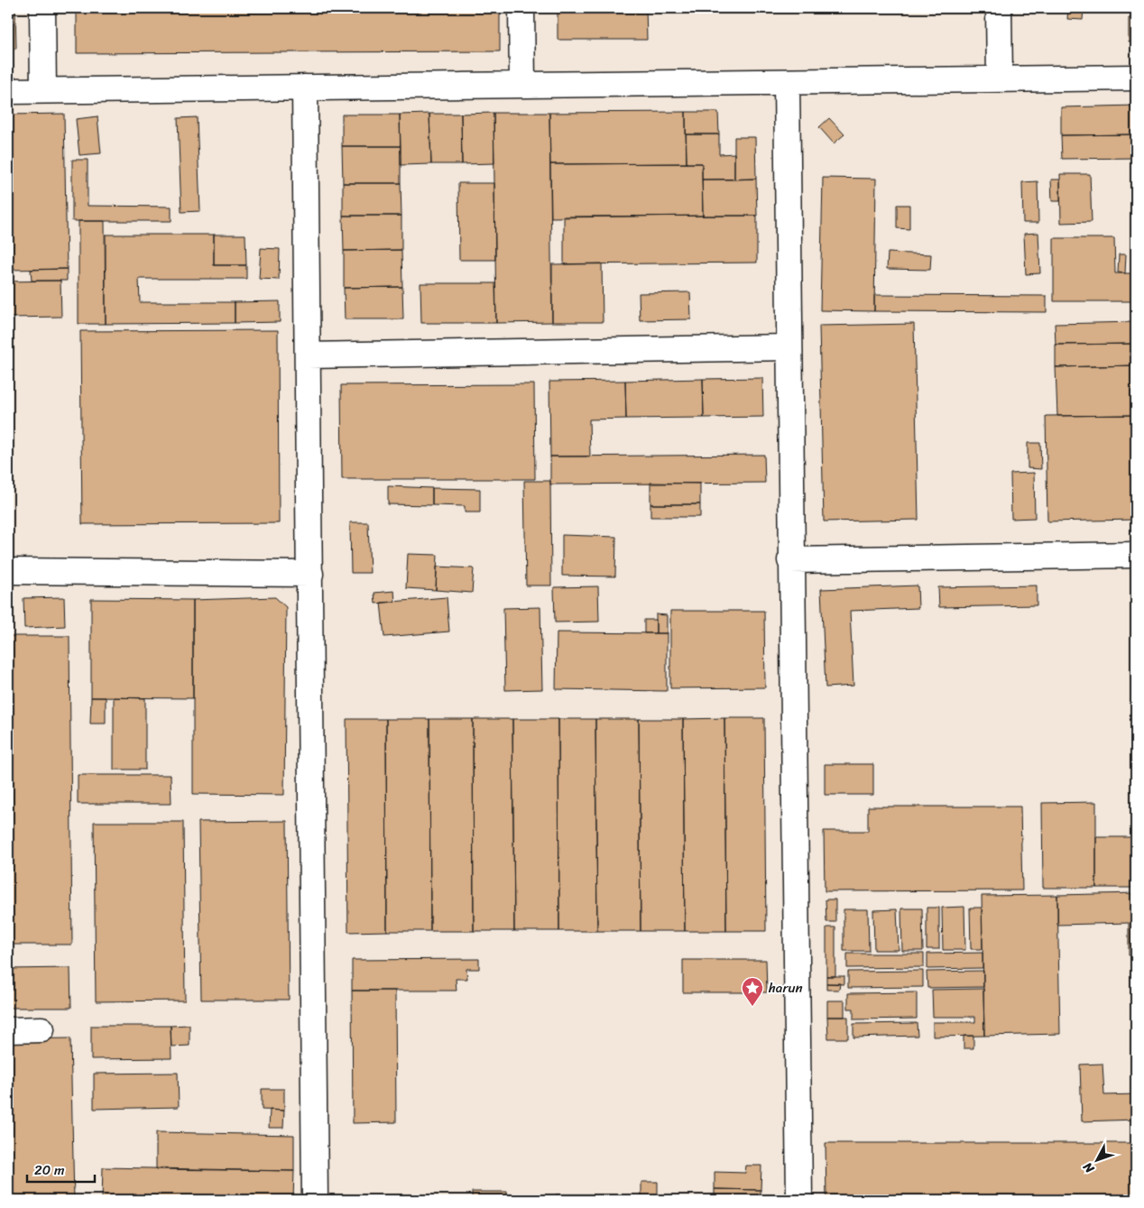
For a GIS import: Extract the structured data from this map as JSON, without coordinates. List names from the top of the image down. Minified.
{"places":{"place":["harun"]},"scale_bar":"20 m","north":"bottom left"}
